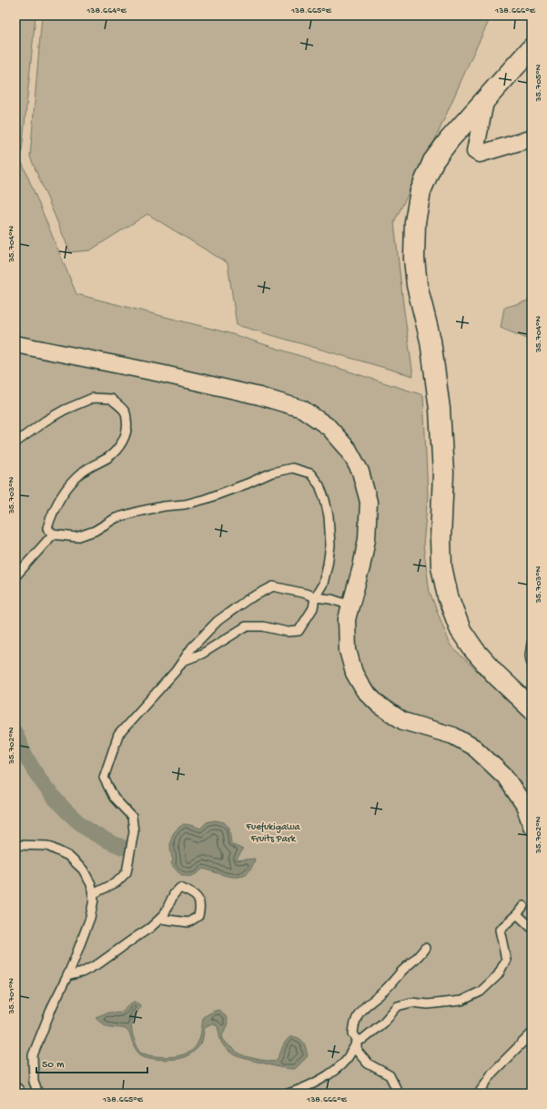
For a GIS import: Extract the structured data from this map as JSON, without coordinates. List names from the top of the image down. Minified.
{"parks":["Fuefukigawa Fruits Park"],"scale_bar":"50 m","coordinates":["138.664°E","138.665°E","138.666°E","35.705°N","35.704°N","35.703°N","35.702°N","35.701°N"]}
